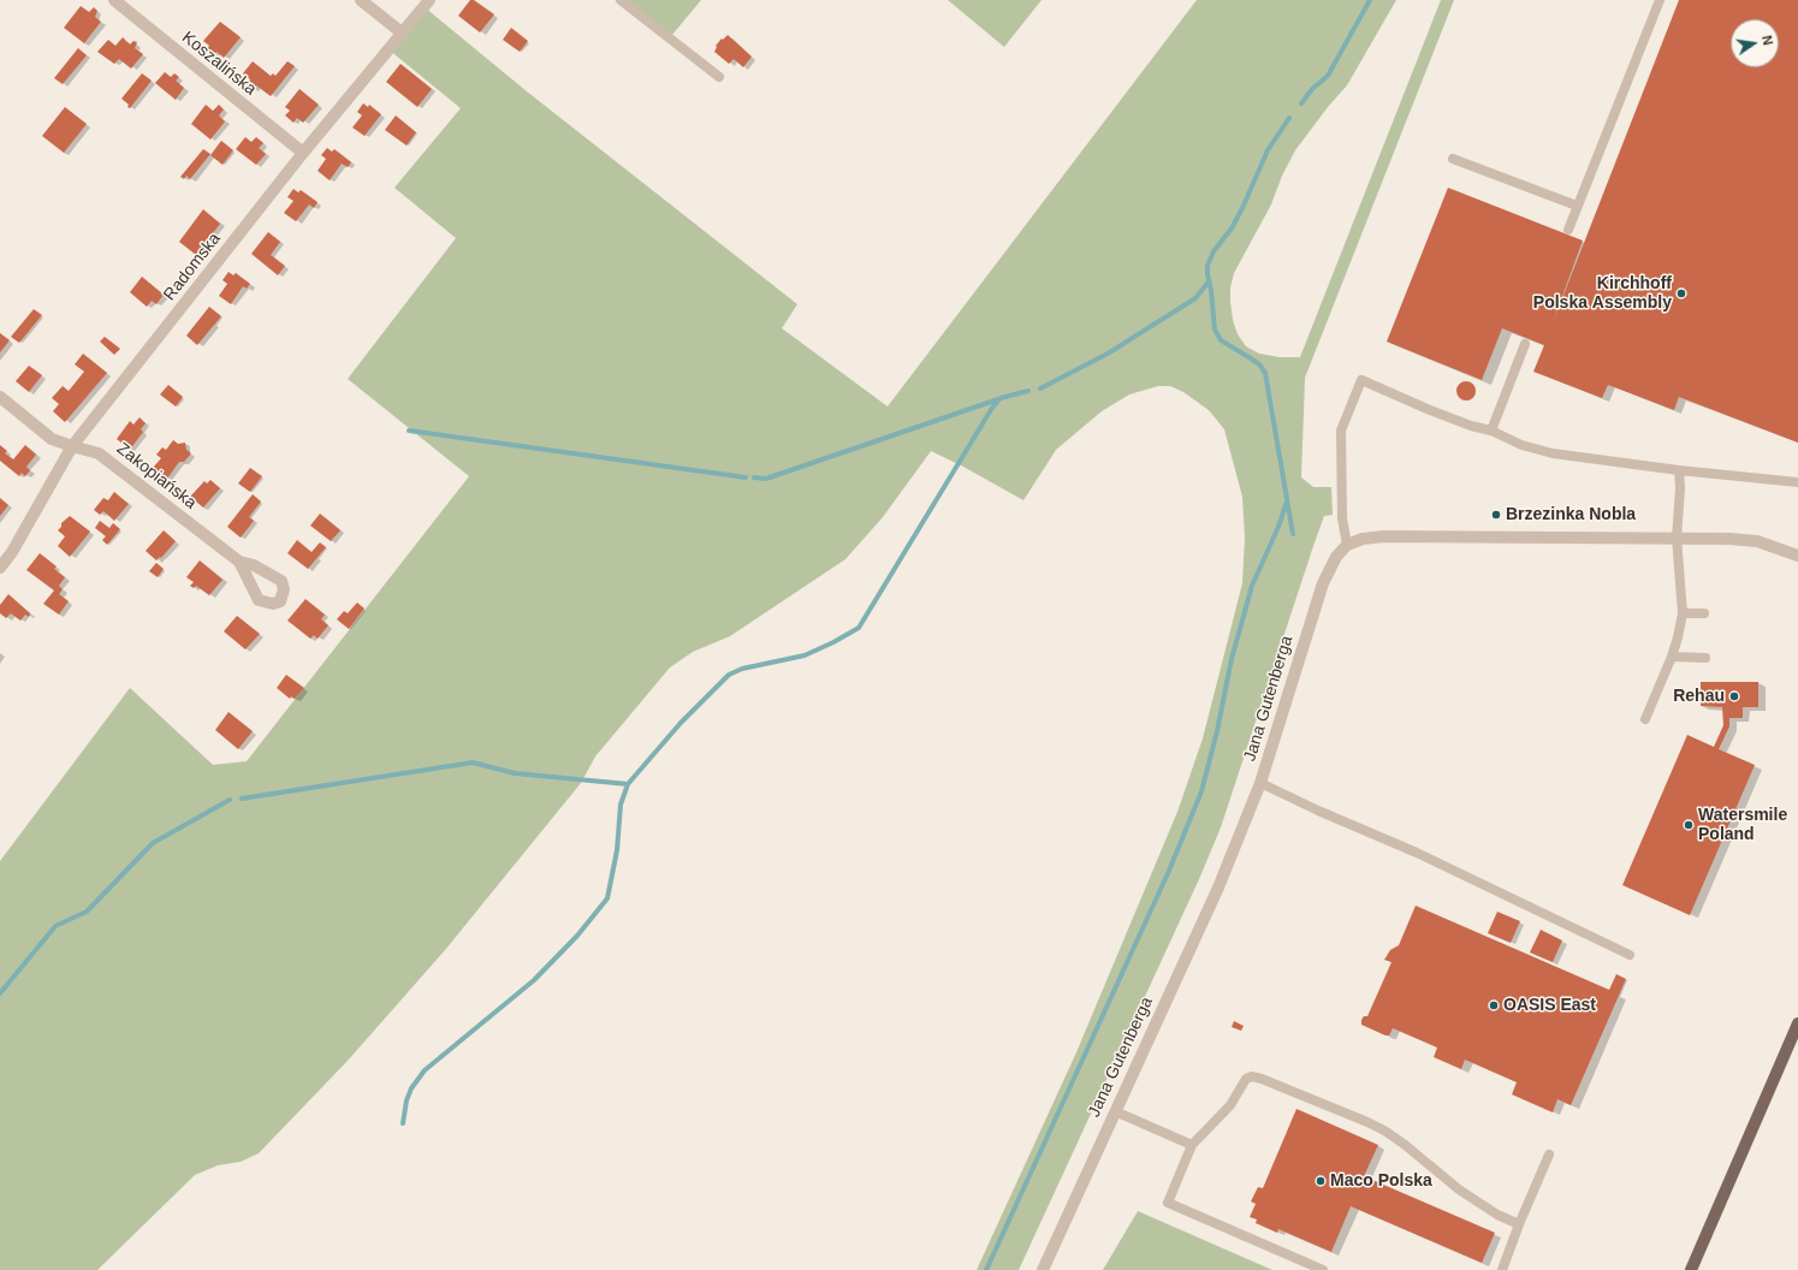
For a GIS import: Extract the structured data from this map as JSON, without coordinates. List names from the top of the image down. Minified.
{"streets":{"street":["Koszalińska","Radomska","Zakopiańska","Jana Gutenberga"]},"crossings":[["Koszalińska","Radomska"],["Radomska","Zakopiańska"]],"places":["Kirchhoff Polska Assembly","Brzezinka Nobla","Rehau","Watersmile Poland","OASIS East","Maco Polska"],"north":"right"}
